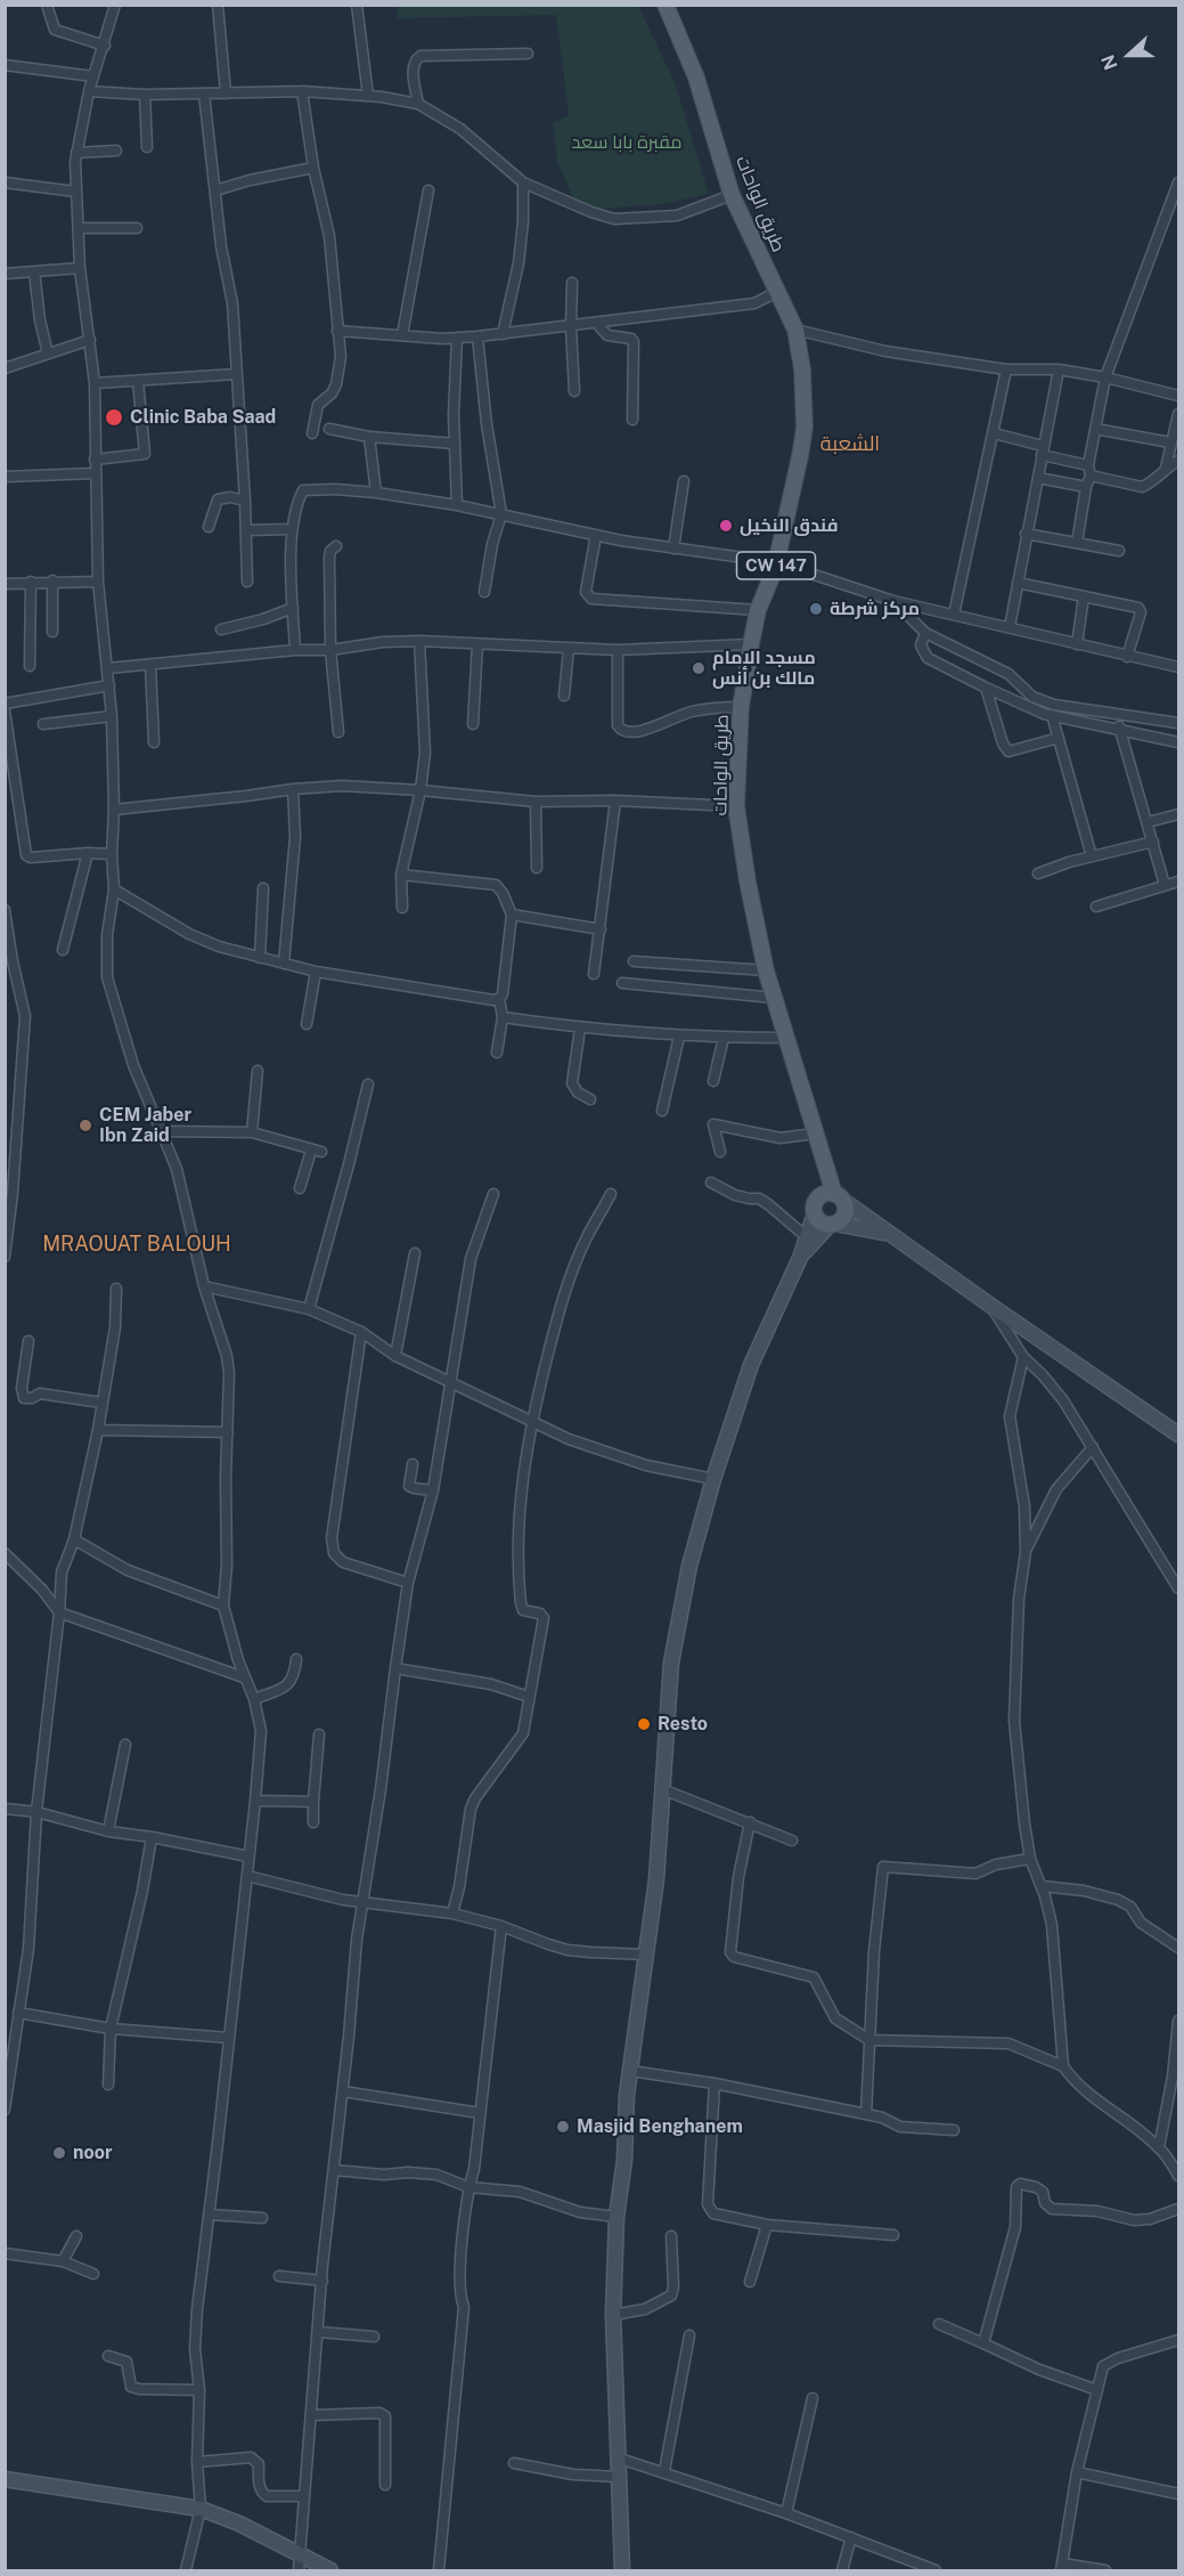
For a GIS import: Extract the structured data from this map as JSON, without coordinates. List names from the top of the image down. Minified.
{"streets":{"main road":["طريق الواحات","CW 147"]},"crossings":[["طريق الواحات","CW 147"]],"districts":["الشعبة","MRAOUAT BALOUH"],"parks":["مقبرة بابا سعد"],"places":["Clinic Baba Saad","فندق النخيل","مركز شرطة","مسجد الإمام مالك بن أنس","CEM Jaber Ibn Zaid","Resto","Masjid Benghanem","noor"],"north":"left"}
